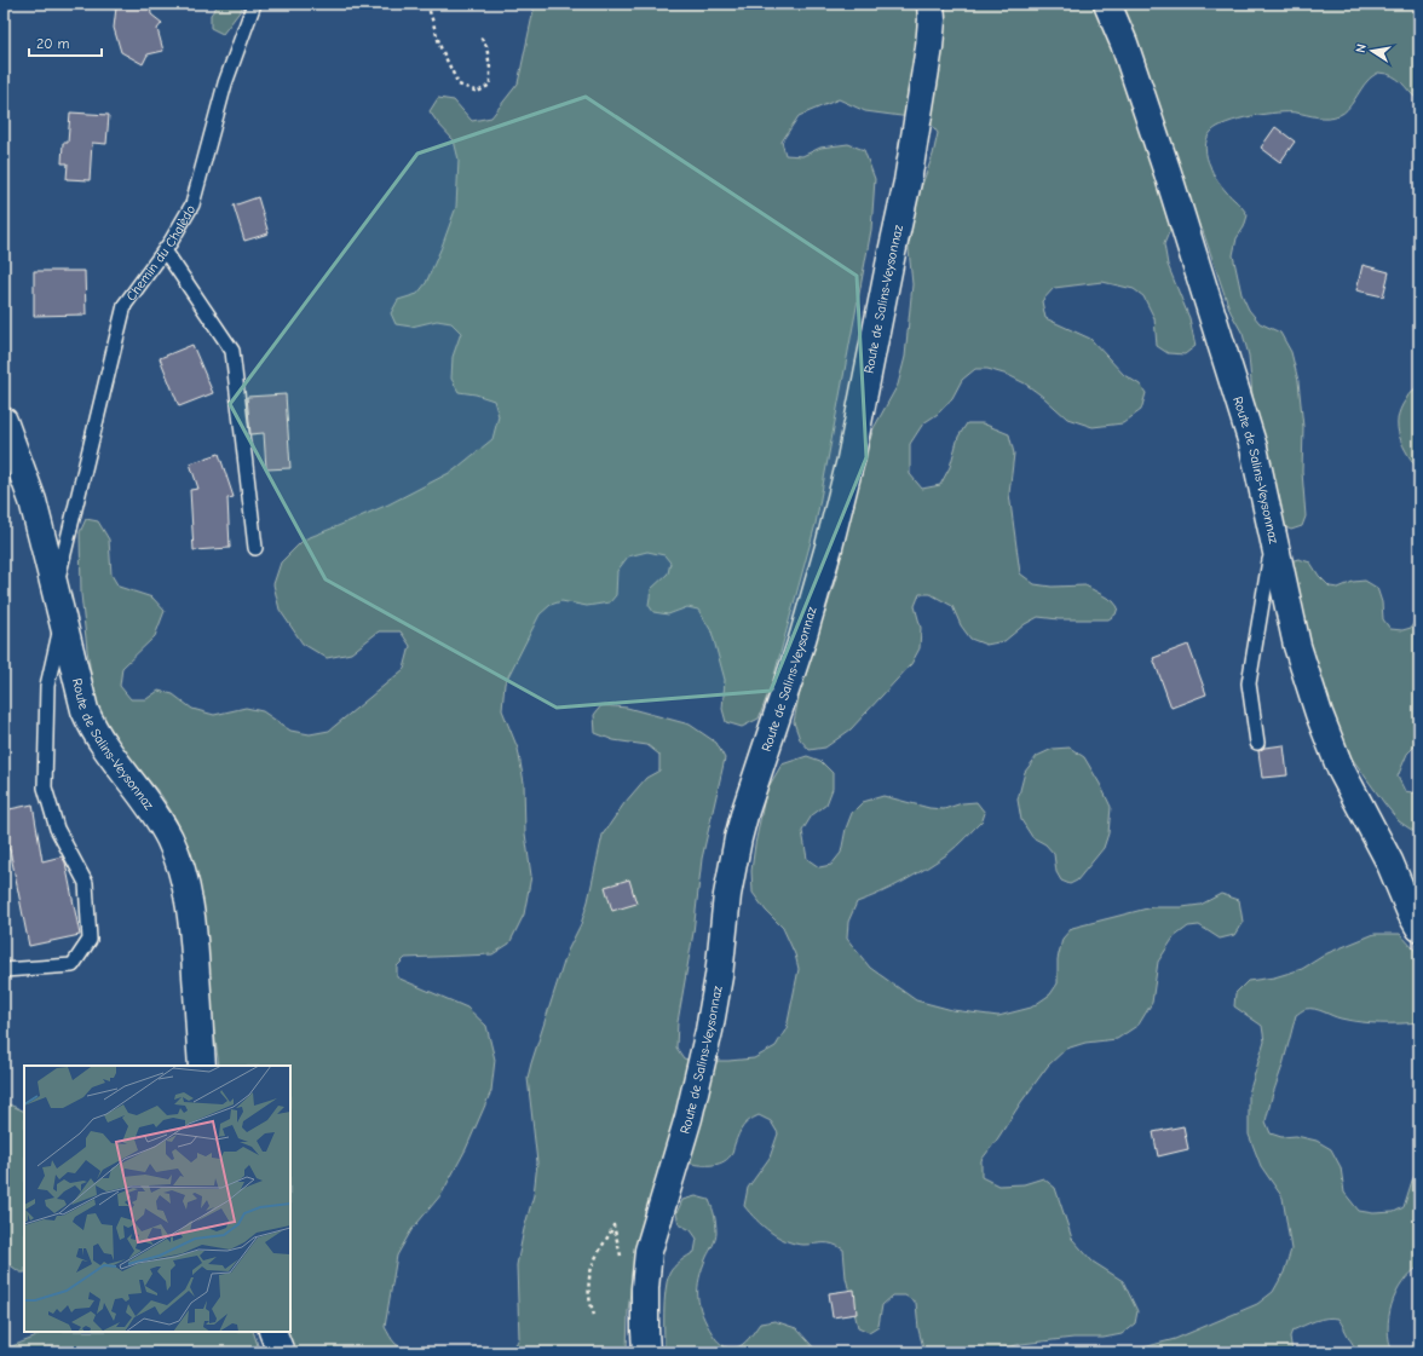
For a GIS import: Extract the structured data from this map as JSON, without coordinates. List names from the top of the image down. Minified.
{"streets":{"street":["Route de Salins-Veysonnaz"],"lane":["Chemin du Chalèdo"]},"crossings":[["Chemin du Chalèdo","Route de Salins-Veysonnaz"]],"scale_bar":"20 m","north":"left"}
